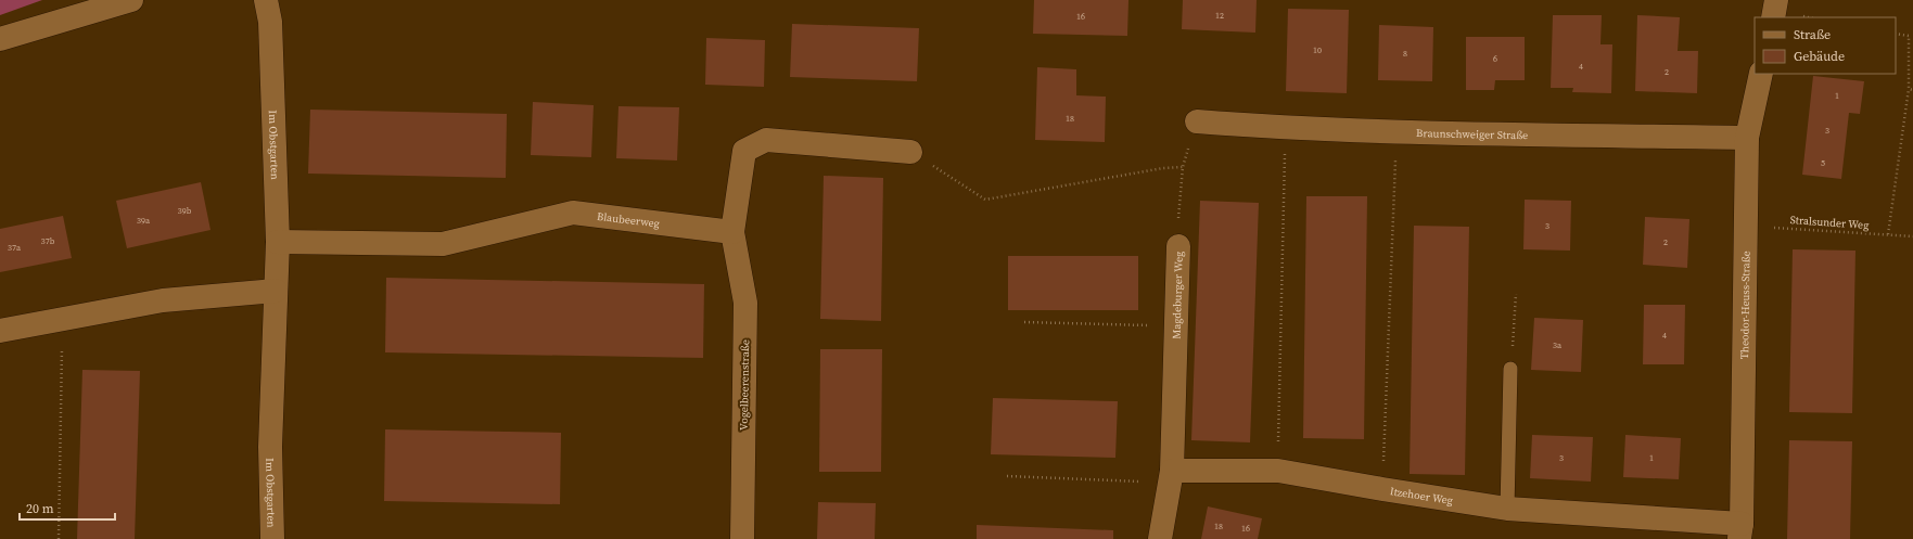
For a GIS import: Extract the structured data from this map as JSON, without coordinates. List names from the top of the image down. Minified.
{"streets":{"street":["Braunschweiger Straße","Im Obstgarten","Blaubeerweg","Magdeburger Weg","Theodor-Heuss-Straße","Vogelbeerenstraße","Itzehoer Weg"],"path":["Stralsunder Weg"]},"crossings":[["Braunschweiger Straße","Magdeburger Weg"],["Braunschweiger Straße","Theodor-Heuss-Straße"],["Im Obstgarten","Blaubeerweg"],["Blaubeerweg","Vogelbeerenstraße"],["Stralsunder Weg","Theodor-Heuss-Straße"],["Magdeburger Weg","Itzehoer Weg"],["Theodor-Heuss-Straße","Itzehoer Weg"]],"house_numbers":["12","16","10","8","6","4","2","1","18","3","5","39b","39a","3","37b","2","37a","4","3a","3","1","18","16"],"legend":["Straße","Gebäude"],"scale_bar":"20 m"}
